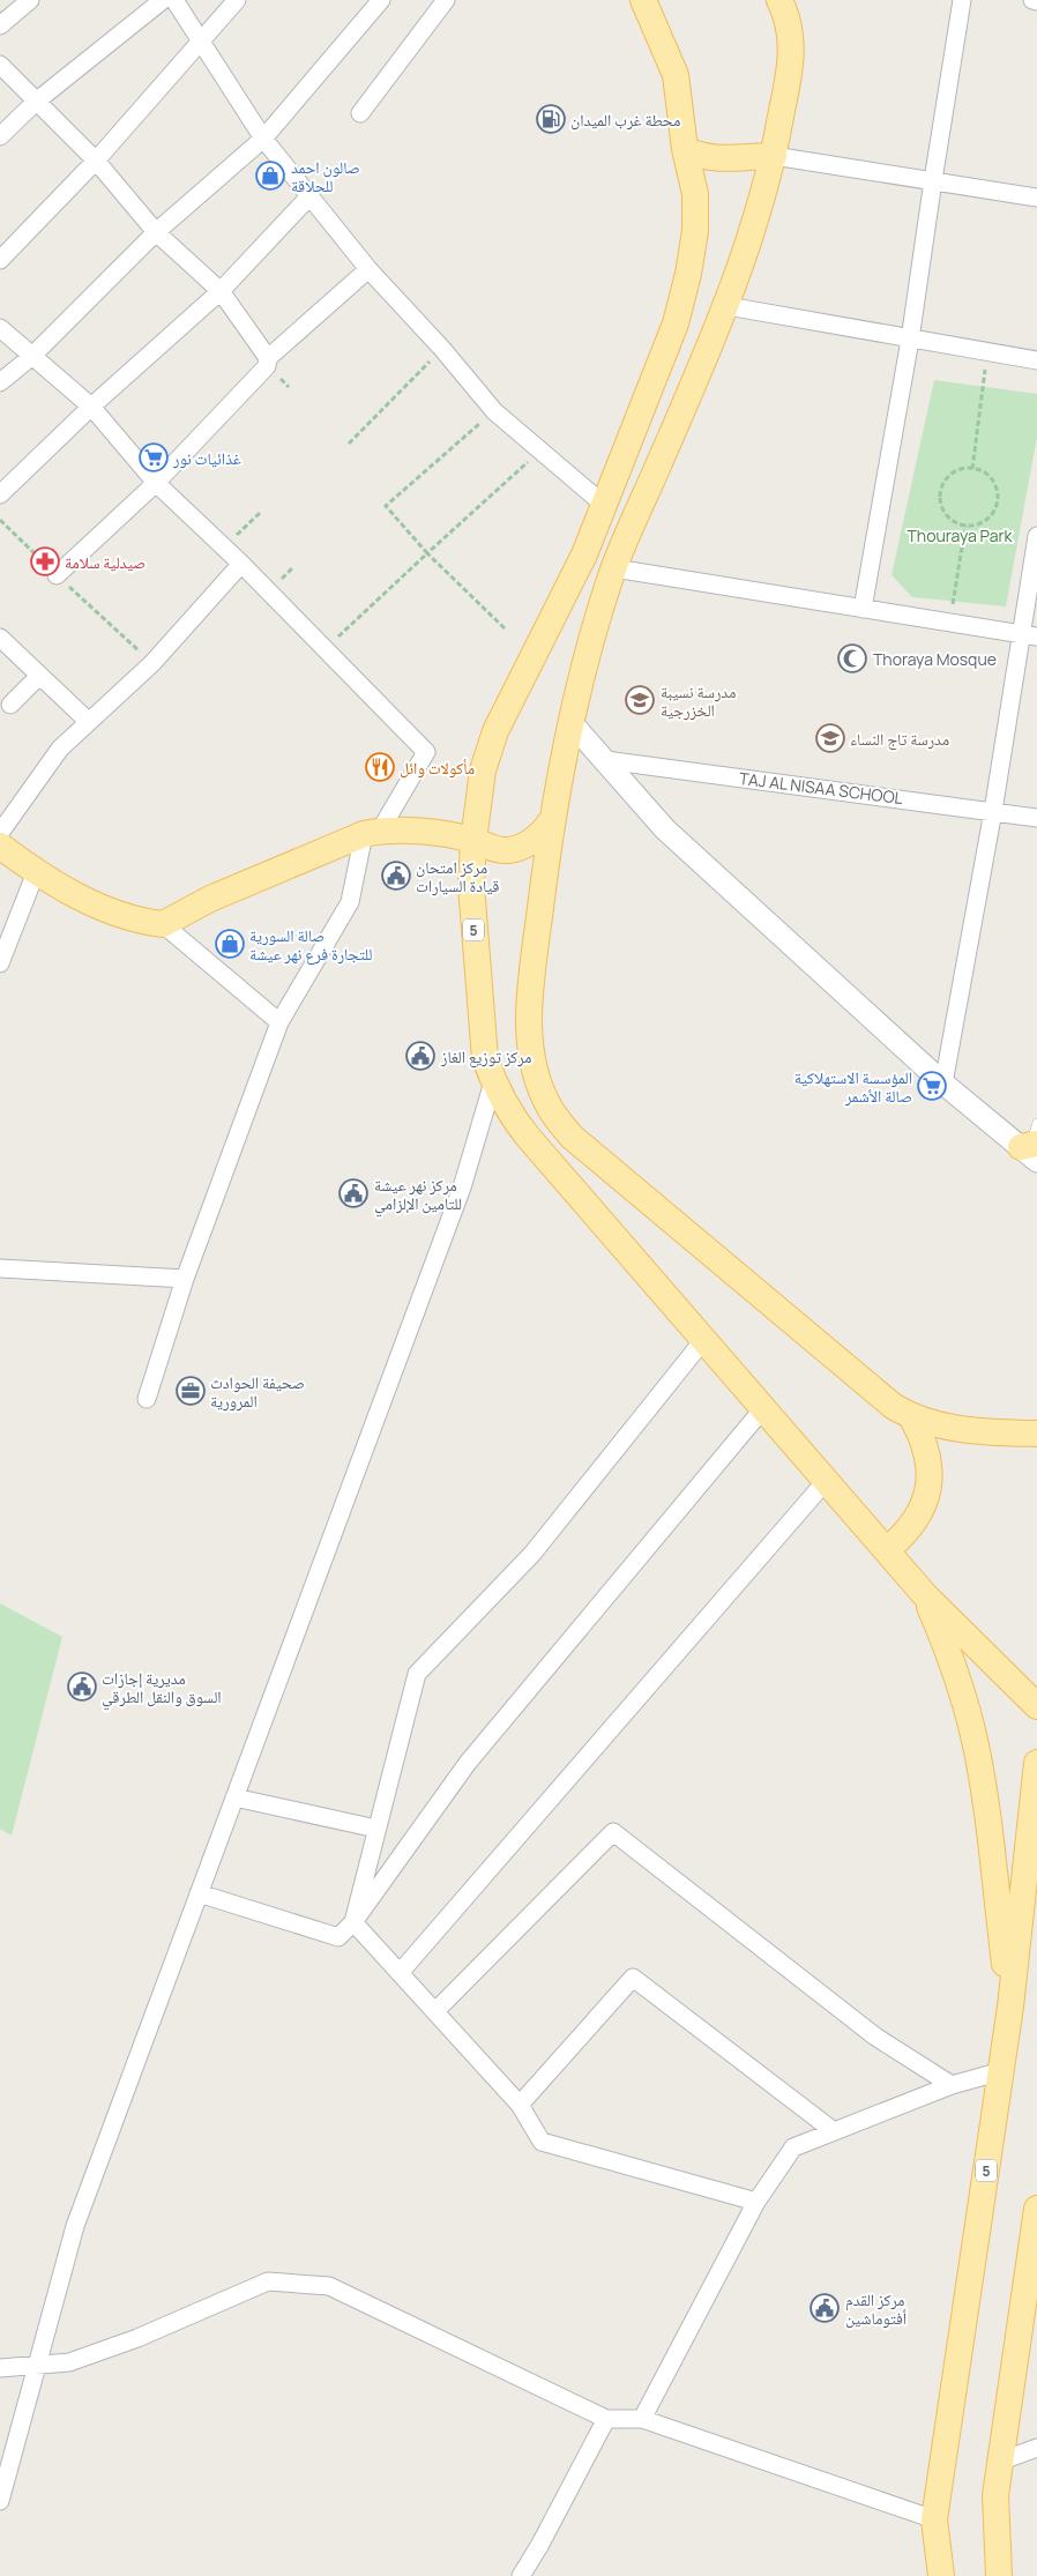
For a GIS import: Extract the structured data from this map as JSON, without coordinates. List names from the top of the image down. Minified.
{"streets":{"main road":["5"],"street":["TAJ AL NISAA SCHOOL"]},"parks":["Thouraya Park"],"places":{"fuel station":["محطة غرب الميدان"],"shop":["صالون احمد للحلاقة","صالة السورية للتجارة فرع نهر عيشة"],"supermarket":["غذائيات نور","المؤسسة الاستهلاكية صالة الأشمر"],"pharmacy":["صيدلية سلامة"],"mosque":["Thoraya Mosque"],"school or university":["مدرسة نسيبة الخزرجية","مدرسة تاج النساء"],"restaurant":["مأكولات وائل"],"public building":["مركز امتحان قيادة السيارات","مركز توزيع الغاز","مركز نهر عيشة للتامين الإلزامي","مديرية إجازات السوق والنقل الطرقي","مركز القدم أفتوماشين"],"office":["صحيفة الحوادث المرورية"]}}
